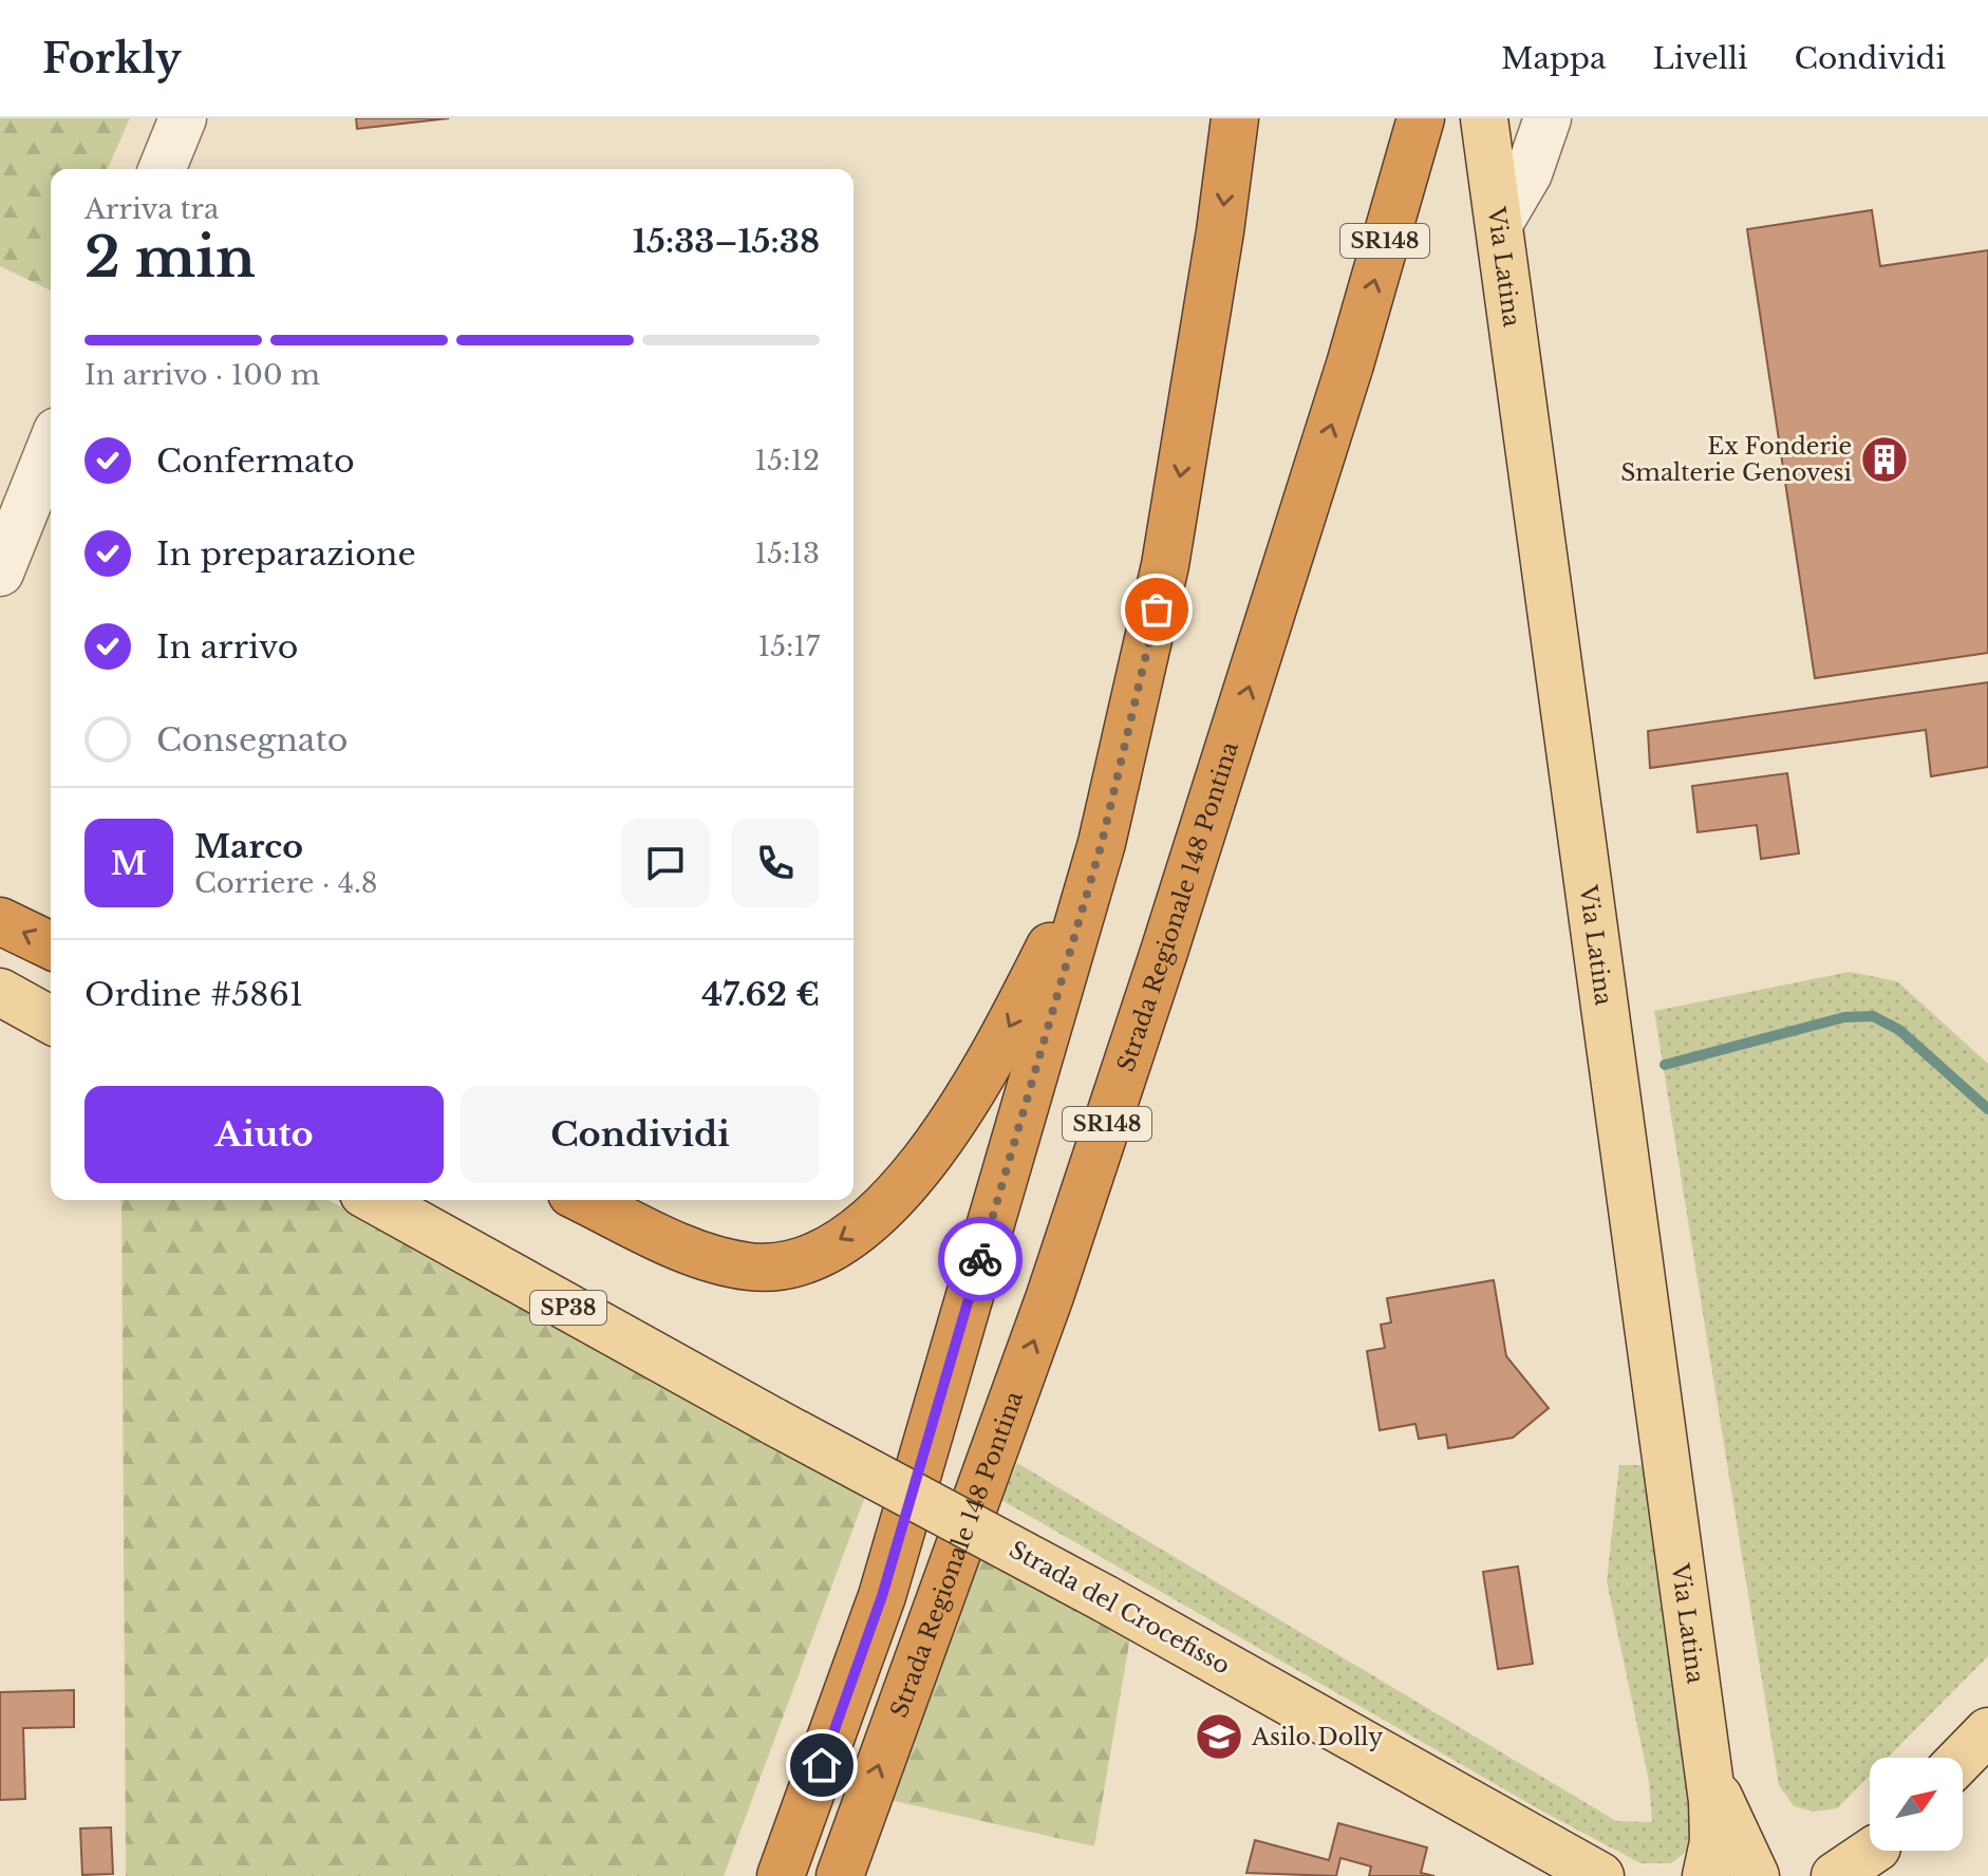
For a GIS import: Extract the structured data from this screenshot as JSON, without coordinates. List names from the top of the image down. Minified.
{"streets":{"highway":["SR148","Strada Regionale 148 Pontina"],"main road":["Via Latina","SP38","Strada del Crocefisso"]},"places":{"building":["Ex Fonderie Smalterie Genovesi"],"school or university":["Asilo Dolly"]},"north":"top right","page":{"header":"Forkly","nav":["Mappa","Livelli","Condividi"],"heading":["2 min","Arriva tra","15:33–15:38"],"panel":["Marco","Corriere · 4.8","Ordine #5861","47.62 €"],"bar":"In arrivo · 100 m","list":[["Confermato","15:12"],["In preparazione","15:13"],["In arrivo","15:17"],"Consegnato"],"round":"M","buttons":["Aiuto","Condividi"]}}
